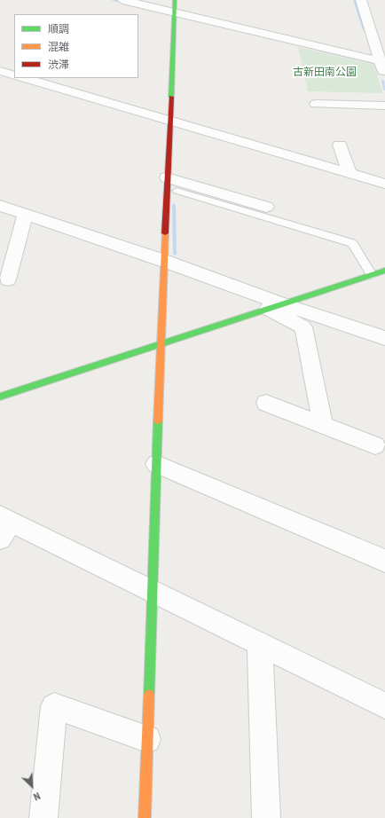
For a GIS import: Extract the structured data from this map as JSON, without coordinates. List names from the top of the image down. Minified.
{"parks":["古新田南公園"],"legend":["順調","混雑","渋滞"],"north":"bottom right"}
